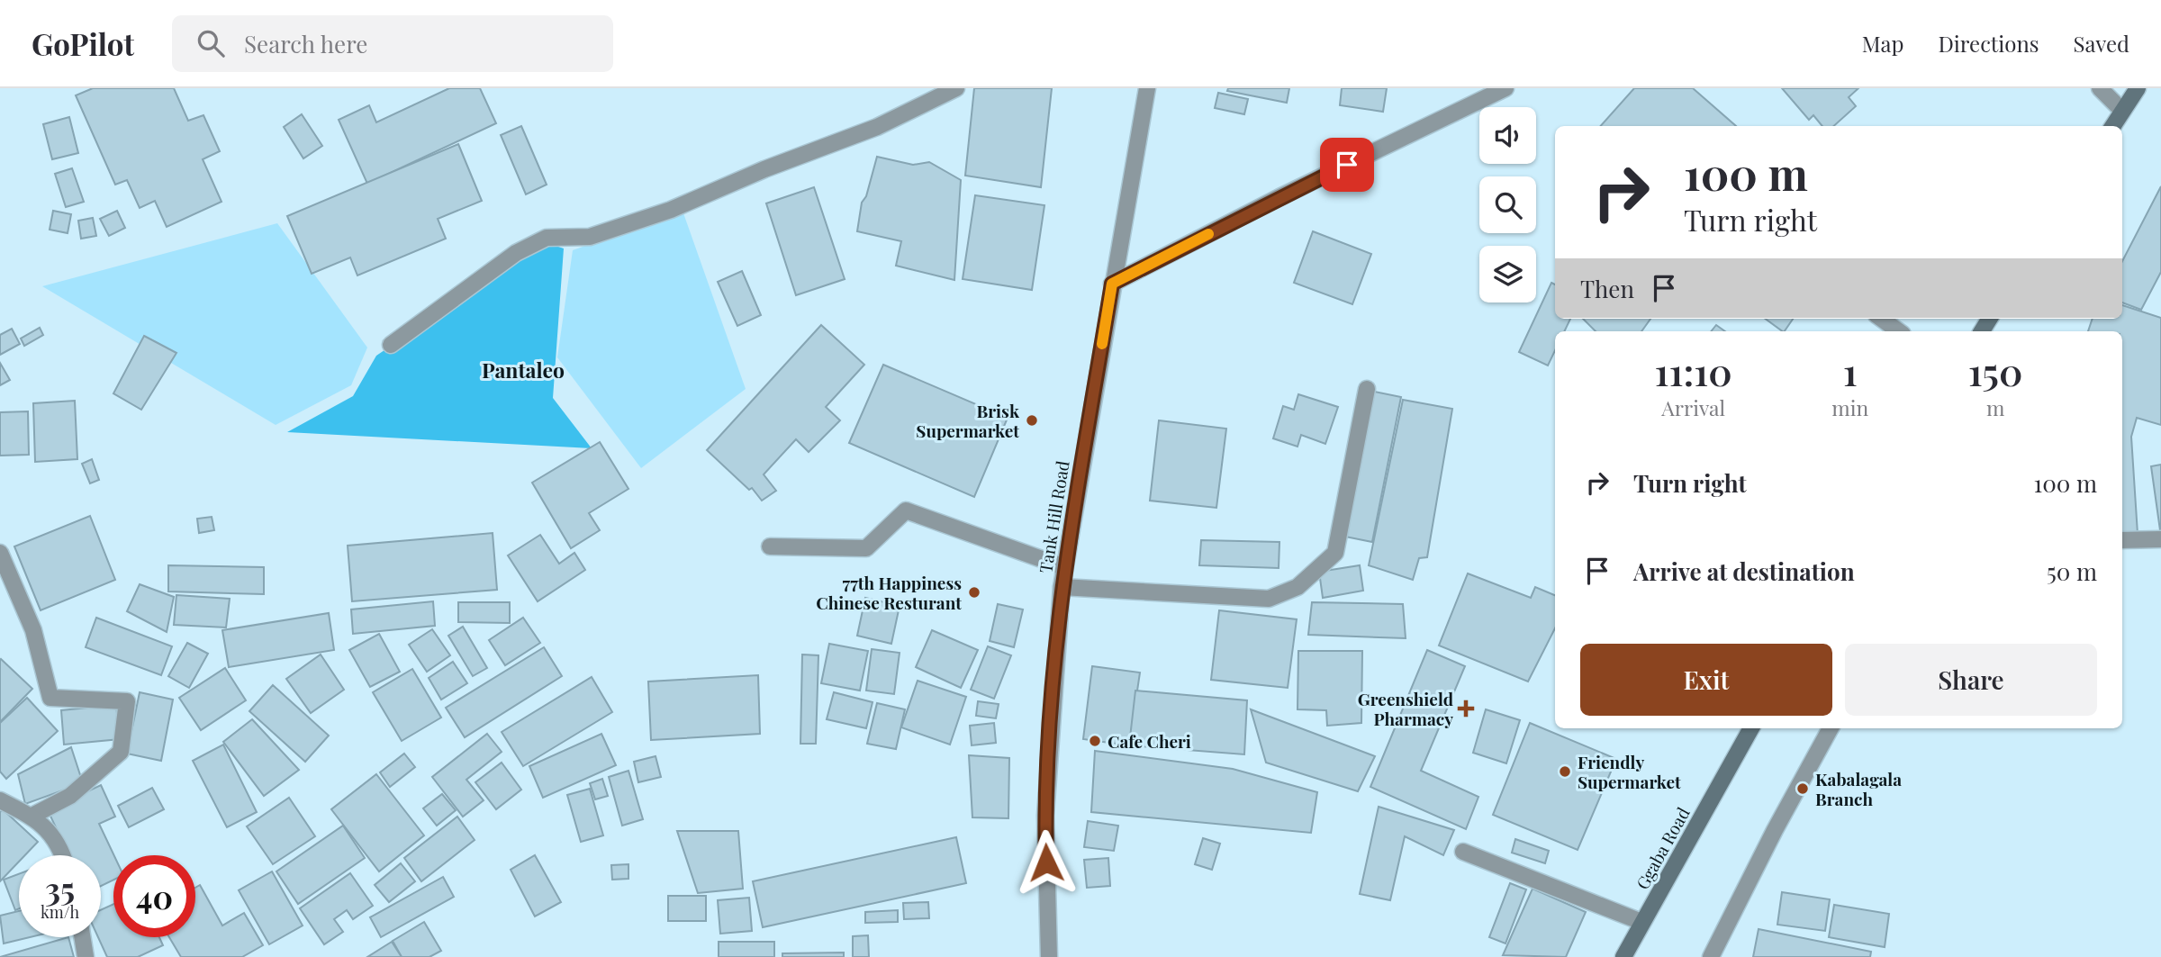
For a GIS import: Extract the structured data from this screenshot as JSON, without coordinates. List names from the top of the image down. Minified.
{"streets":{"main road":["Ggaba Road"],"street":["Tank Hill Road"]},"districts":["Pantaleo"],"places":{"other":["Brisk Supermarket","77th Happiness Chinese Resturant","Cafe Cheri","Friendly Supermarket","Kabalagala Branch"],"health":["Greenshield Pharmacy"]},"page":{"header":"GoPilot","search":"Search here","nav":["Map","Directions","Saved"],"turn":["100 m","Turn right"],"then":"Then","eta":["11:10","Arrival","1","min","150","m"],"list":[{"name":"Turn right","value":"100 m"},{"name":"Arrive at destination","value":"50 m"}],"buttons":["Exit","Share"],"speed":"35 km/h","limit":"40"}}
